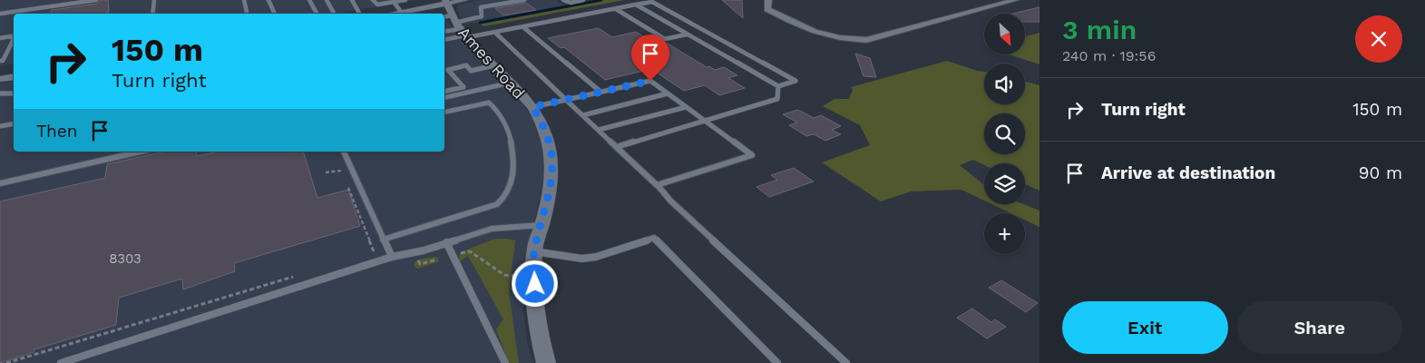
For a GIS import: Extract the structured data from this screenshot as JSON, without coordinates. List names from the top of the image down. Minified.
{"streets":{"street":["Ames Road"]},"house_numbers":["8303"],"north":"bottom right","page":{"heading":["3 min","240 m · 19:56"],"map_buttons":"+","turn":["150 m","Turn right"],"list":[{"name":"Turn right","value":"150 m"},{"name":"Arrive at destination","value":"90 m"}],"then":"Then","buttons":["Exit","Share"]}}
